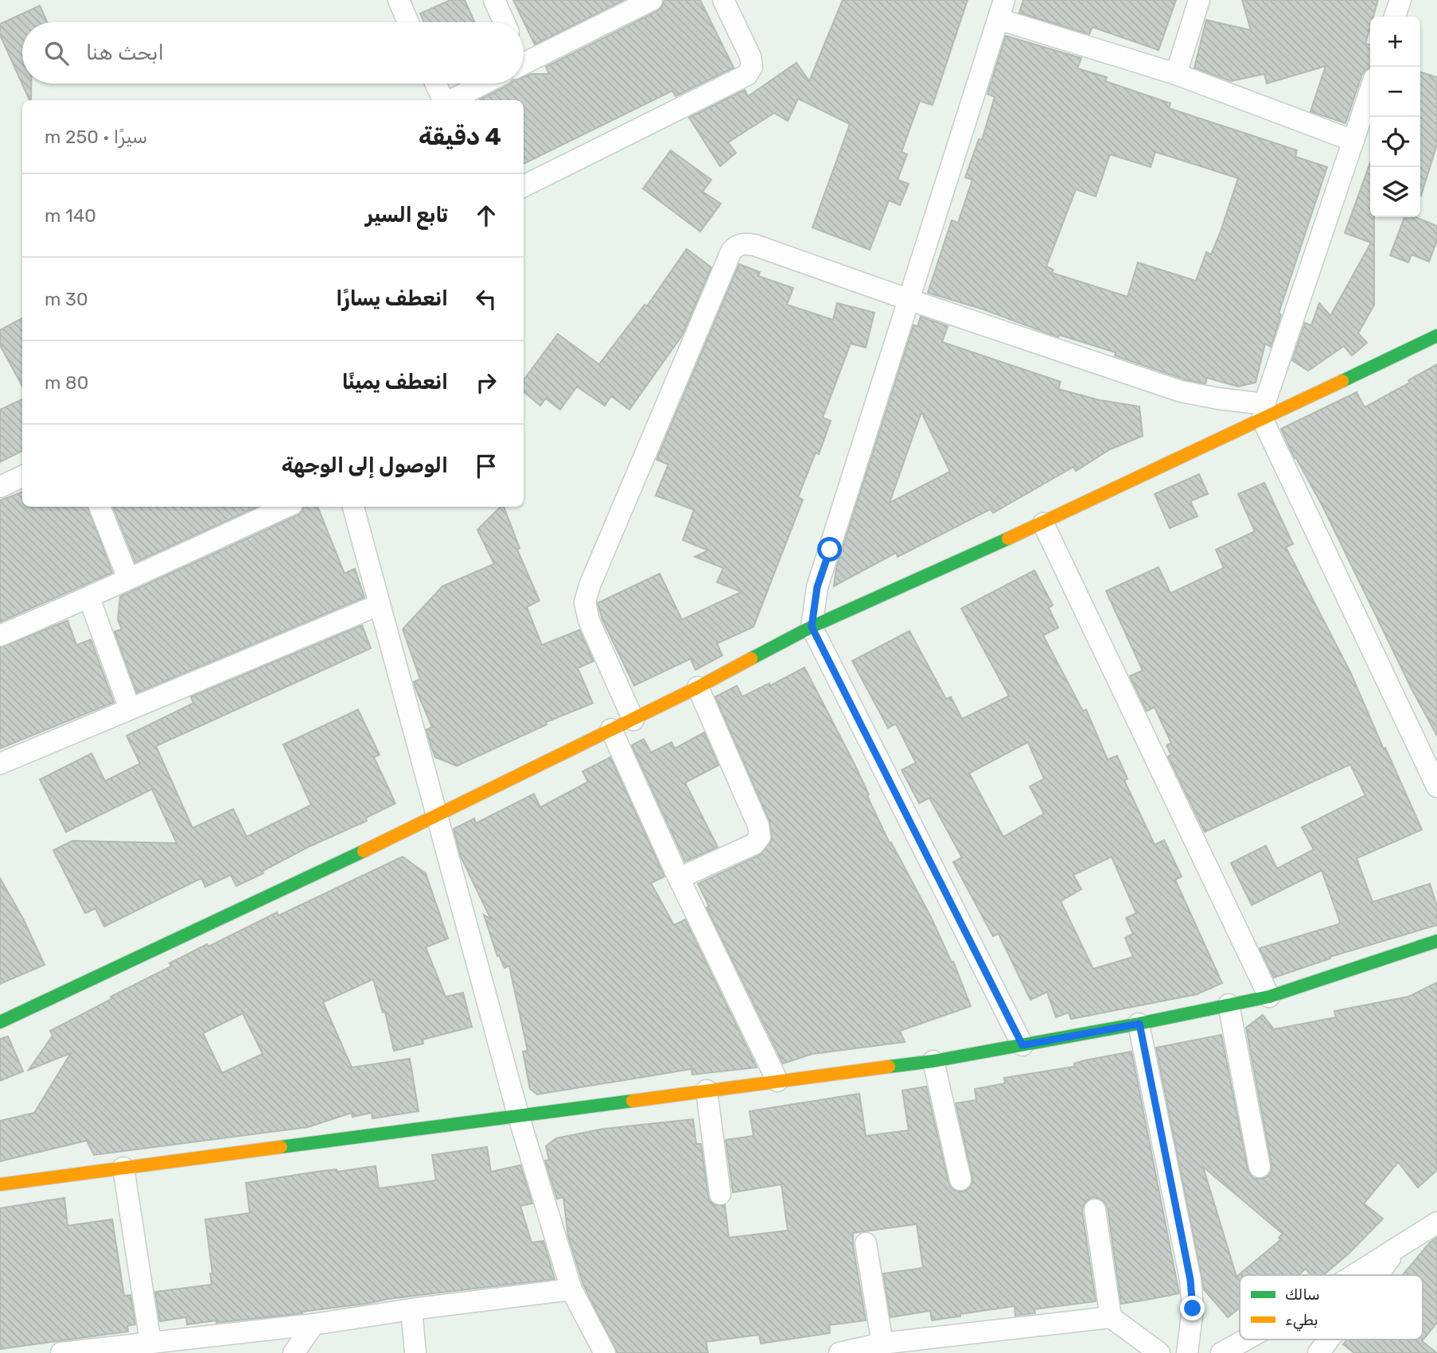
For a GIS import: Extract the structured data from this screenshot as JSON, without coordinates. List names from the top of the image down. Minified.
{"legend":["سالك","بطيء"],"page":{"map_buttons":["+","−"],"search":"ابحث هنا","heading":["4 دقيقة","سيرًا · 250 m"],"list":[["تابع السير","140 m"],["انعطف يسارًا","30 m"],["انعطف يمينًا","80 m"],"الوصول إلى الوجهة"]}}
